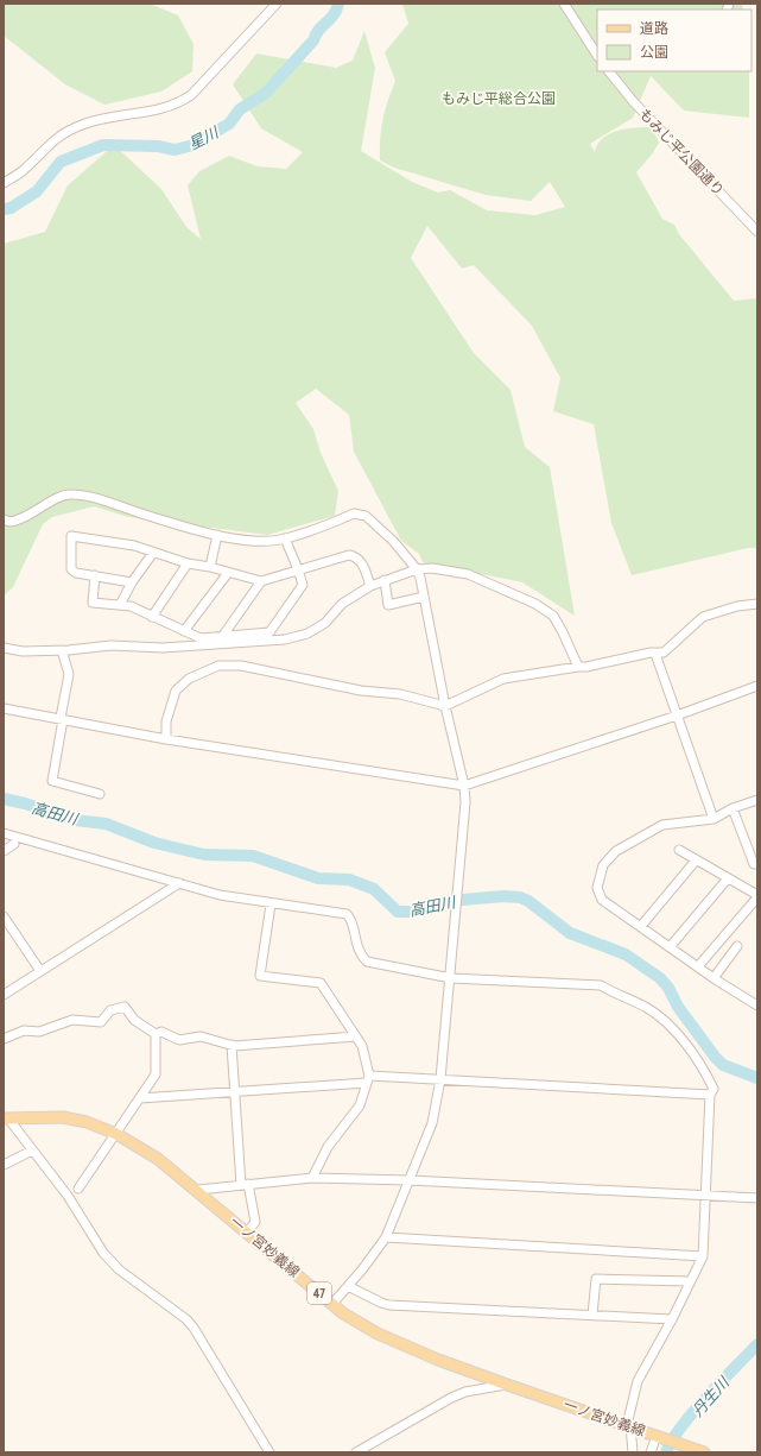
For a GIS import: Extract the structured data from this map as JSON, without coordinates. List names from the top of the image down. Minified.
{"streets":{"main road":["一ノ宮妙義線","47"],"street":["もみじ平公園通り"]},"crossings":[["一ノ宮妙義線","47"]],"water":["星川","高田川","丹生川"],"parks":["もみじ平総合公園"],"legend":["道路","公園"]}
